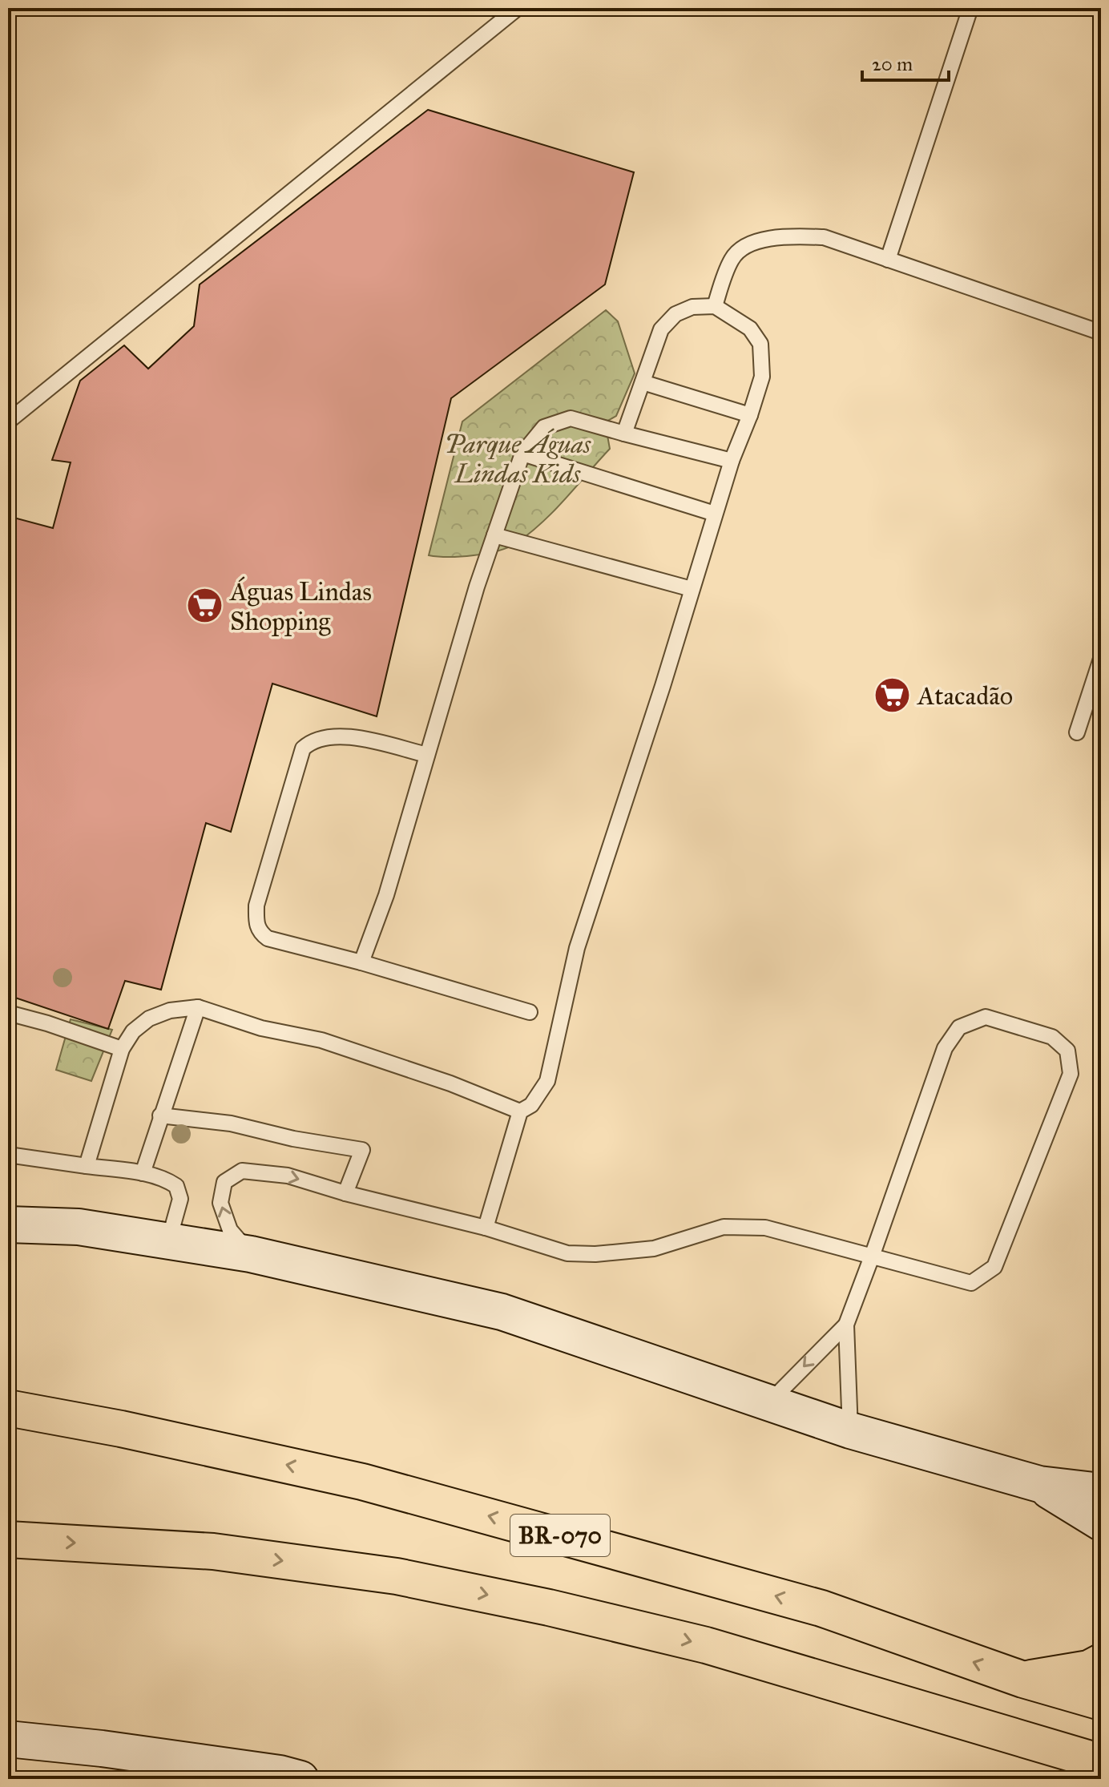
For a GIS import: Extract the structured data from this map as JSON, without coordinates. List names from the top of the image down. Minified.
{"streets":{"highway":["BR-070"]},"parks":["Parque Águas Lindas Kids"],"places":{"supermarket":["Águas Lindas Shopping","Atacadão"]},"scale_bar":"20 m"}
